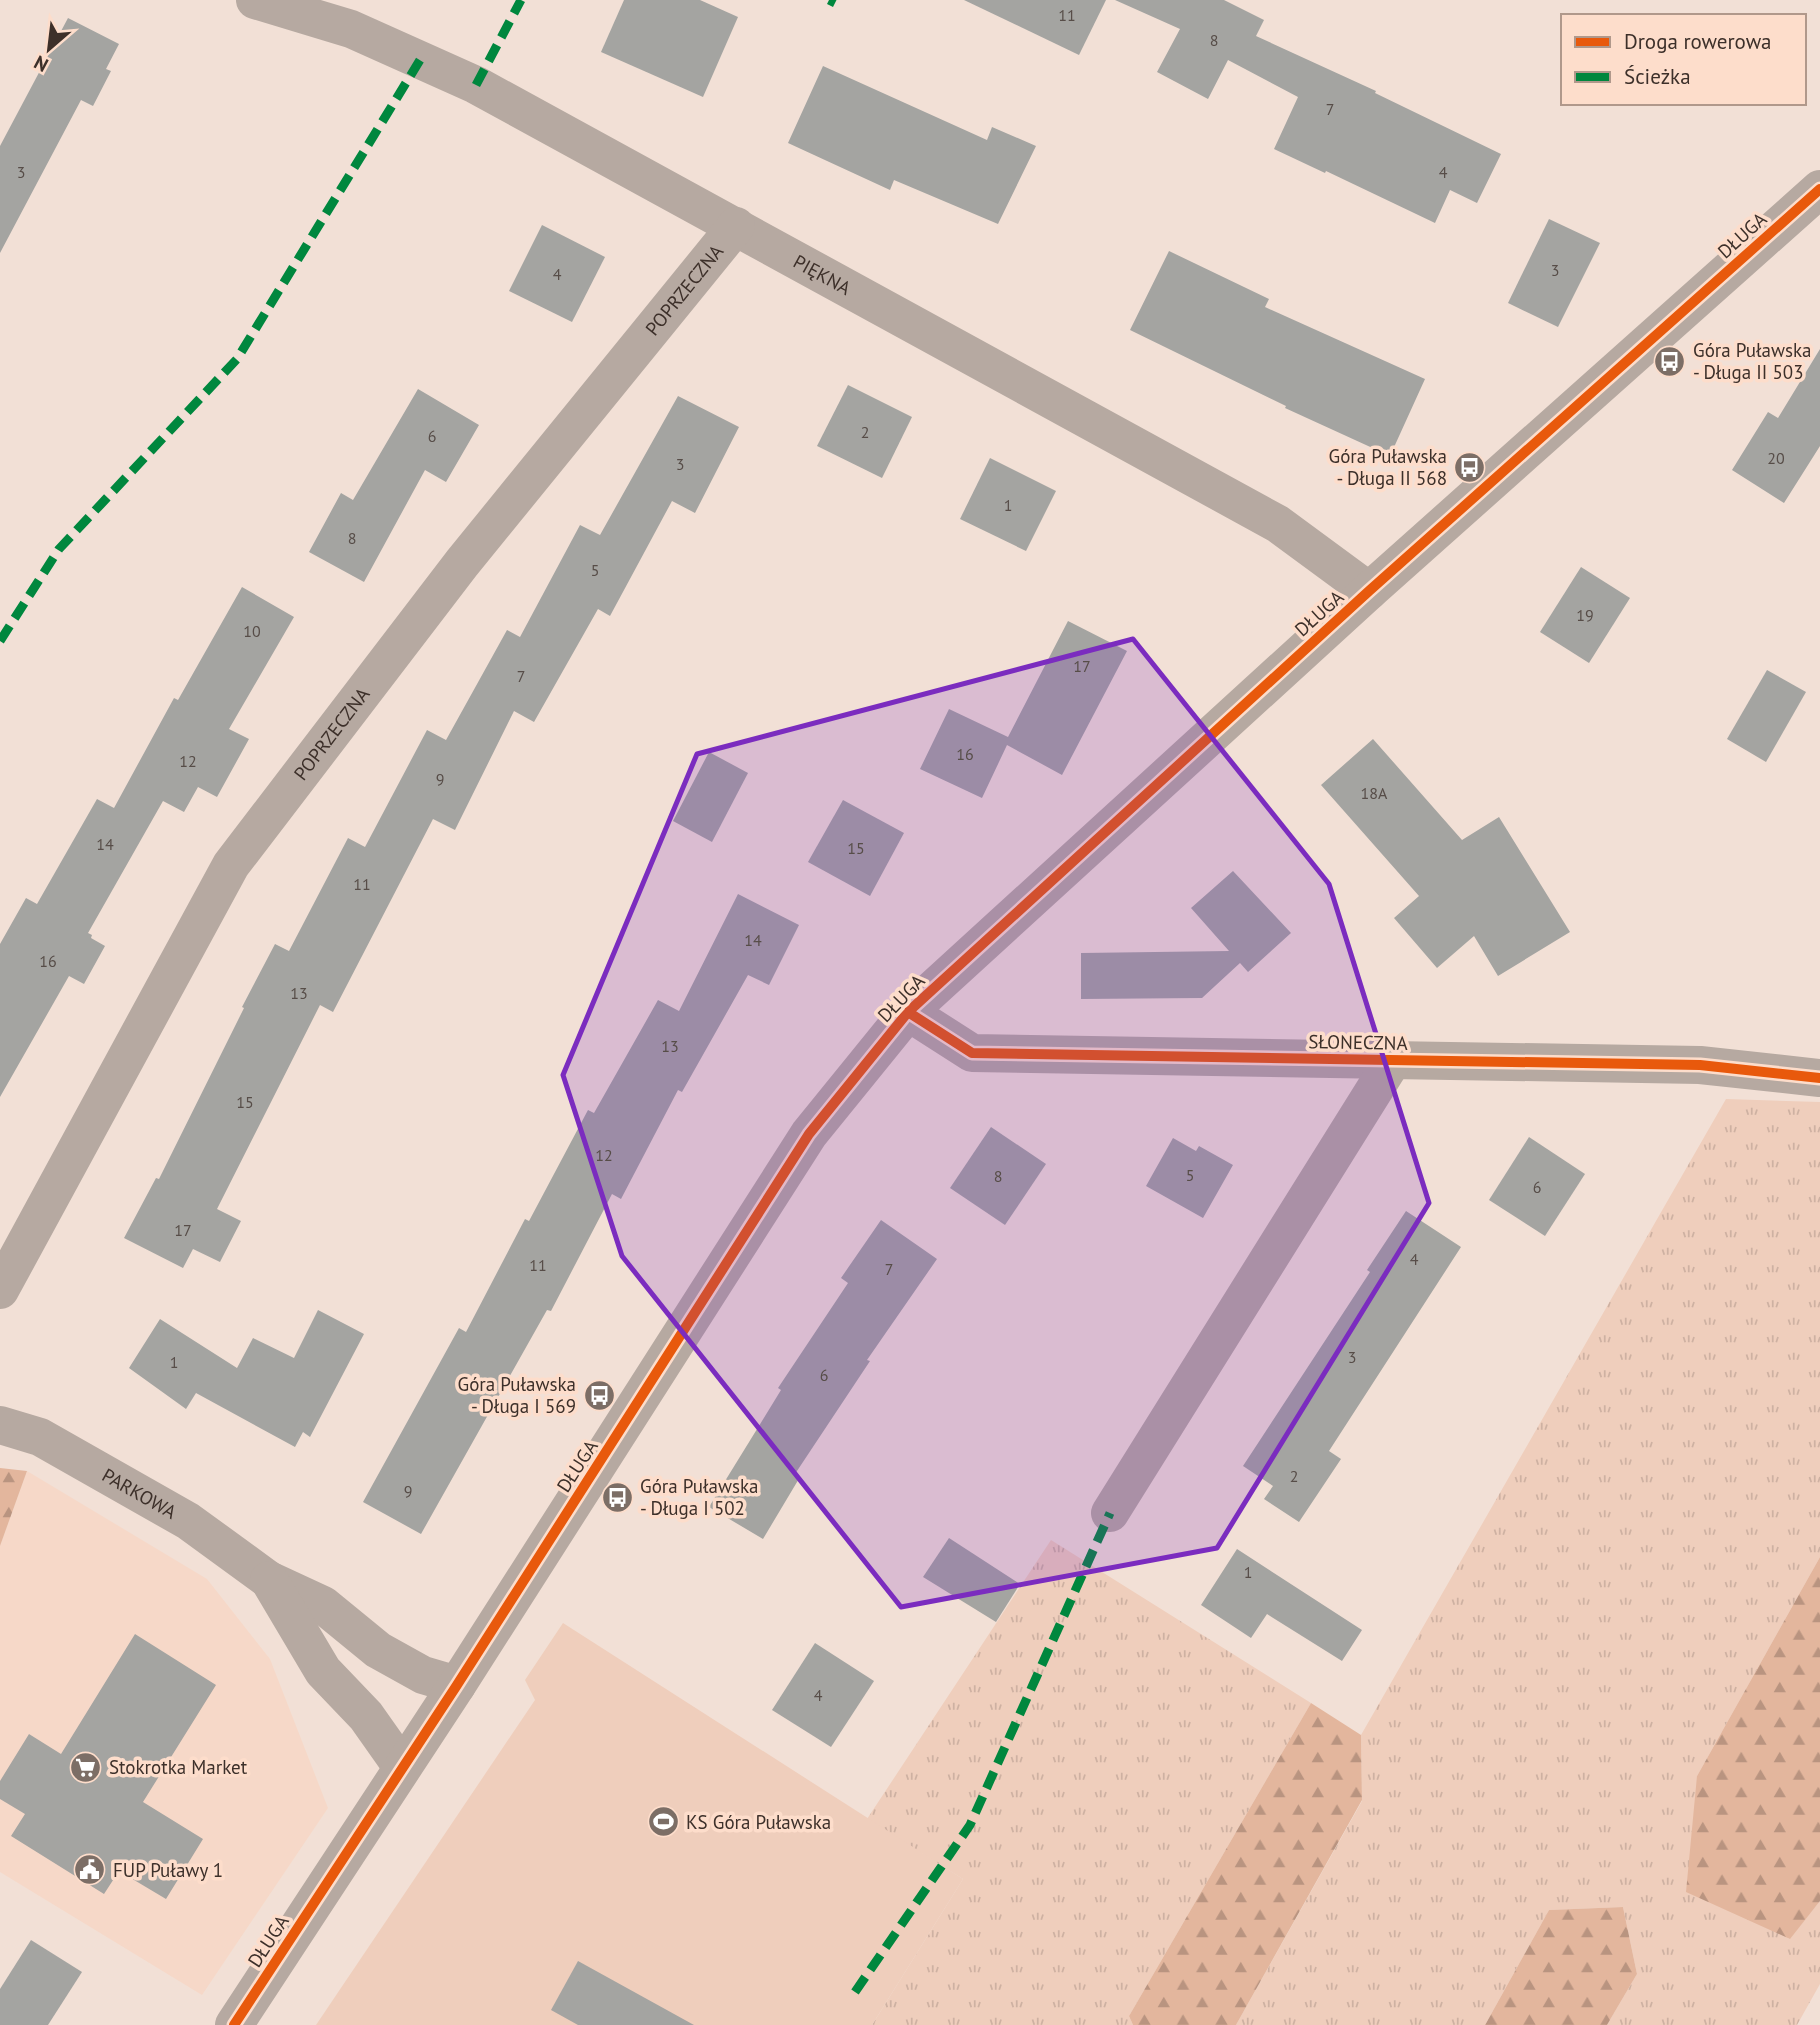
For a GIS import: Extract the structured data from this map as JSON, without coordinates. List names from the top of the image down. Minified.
{"streets":{"street":["DŁUGA","PIĘKNA","POPRZECZNA","SŁONECZNA","PARKOWA"]},"crossings":[["DŁUGA","PIĘKNA"],["DŁUGA","SŁONECZNA"],["DŁUGA","PARKOWA"],["PIĘKNA","POPRZECZNA"]],"places":{"bus stop":["Góra Puławska - Długa II 503","Góra Puławska - Długa II 568","Góra Puławska - Długa I 569","Góra Puławska - Długa I 502"],"supermarket":["Stokrotka Market"],"sports":["KS Góra Puławska"],"public building":["FUP Puławy 1"]},"house_numbers":["11","8","7","3","4","3","4","2","6","20","3","1","8","5","19","10","17","7","16","12","9","18A","14","15","11","14","16","13","13","15","12","5","8","6","17","4","11","7","3","1","6","2","9","1","4"],"legend":["Droga rowerowa","Ścieżka"],"north":"bottom left"}
